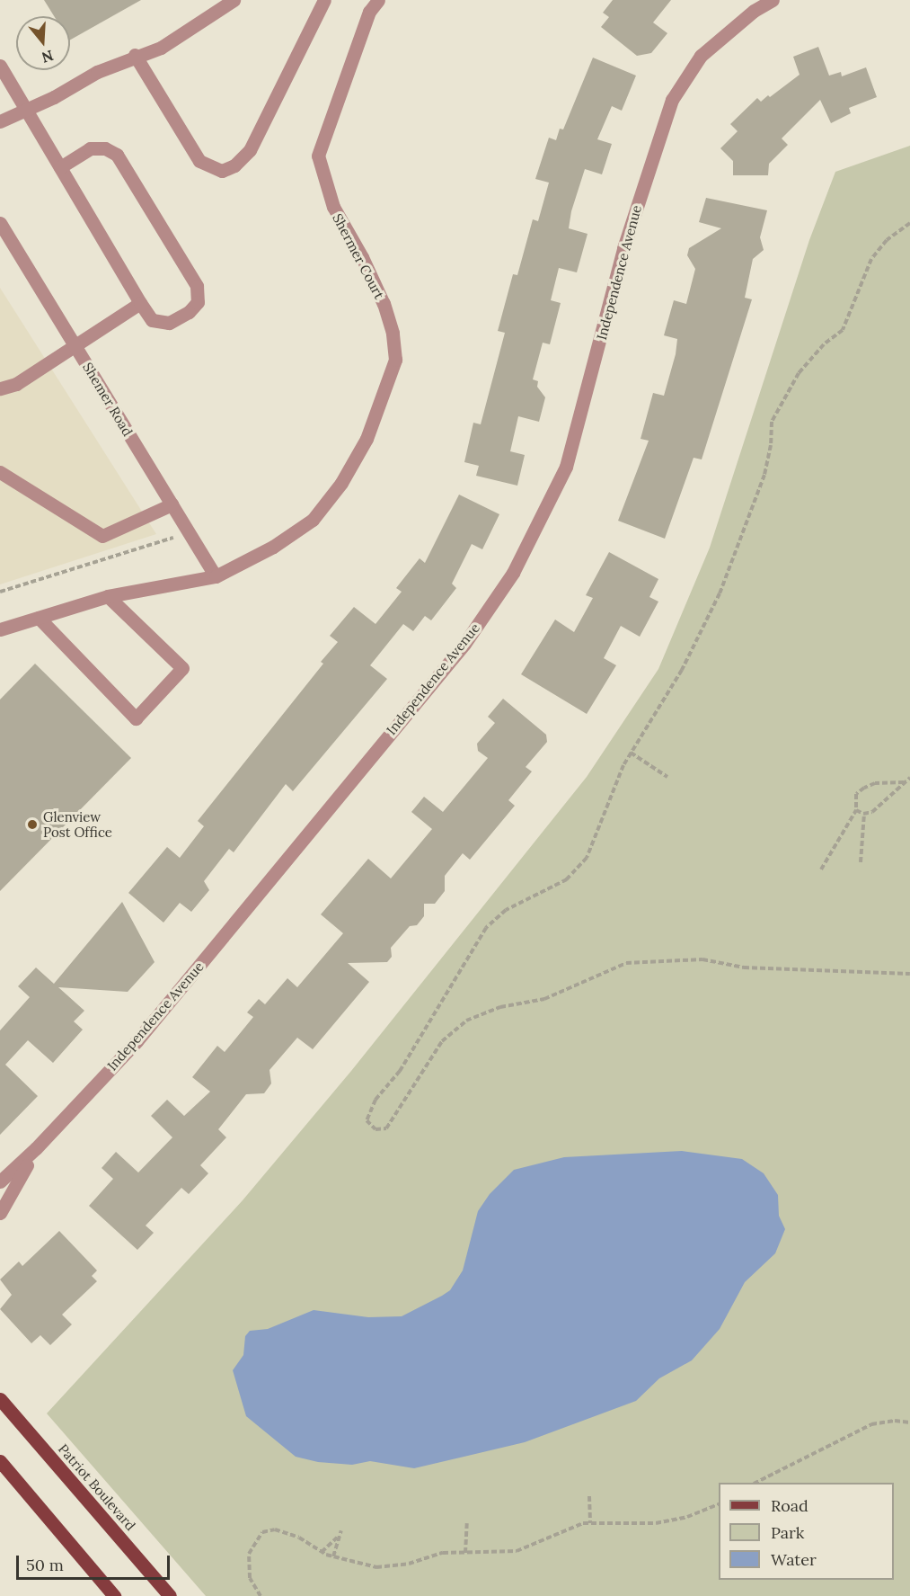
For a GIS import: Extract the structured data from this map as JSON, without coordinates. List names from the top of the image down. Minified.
{"streets":{"main road":["Patriot Boulevard"],"street":["Shermer Court","Independence Avenue","Shemer Road"]},"crossings":[["Shermer Court","Shemer Road"]],"places":["Glenview Post Office"],"legend":["Road","Park","Water"],"scale_bar":"50 m","north":"bottom"}
